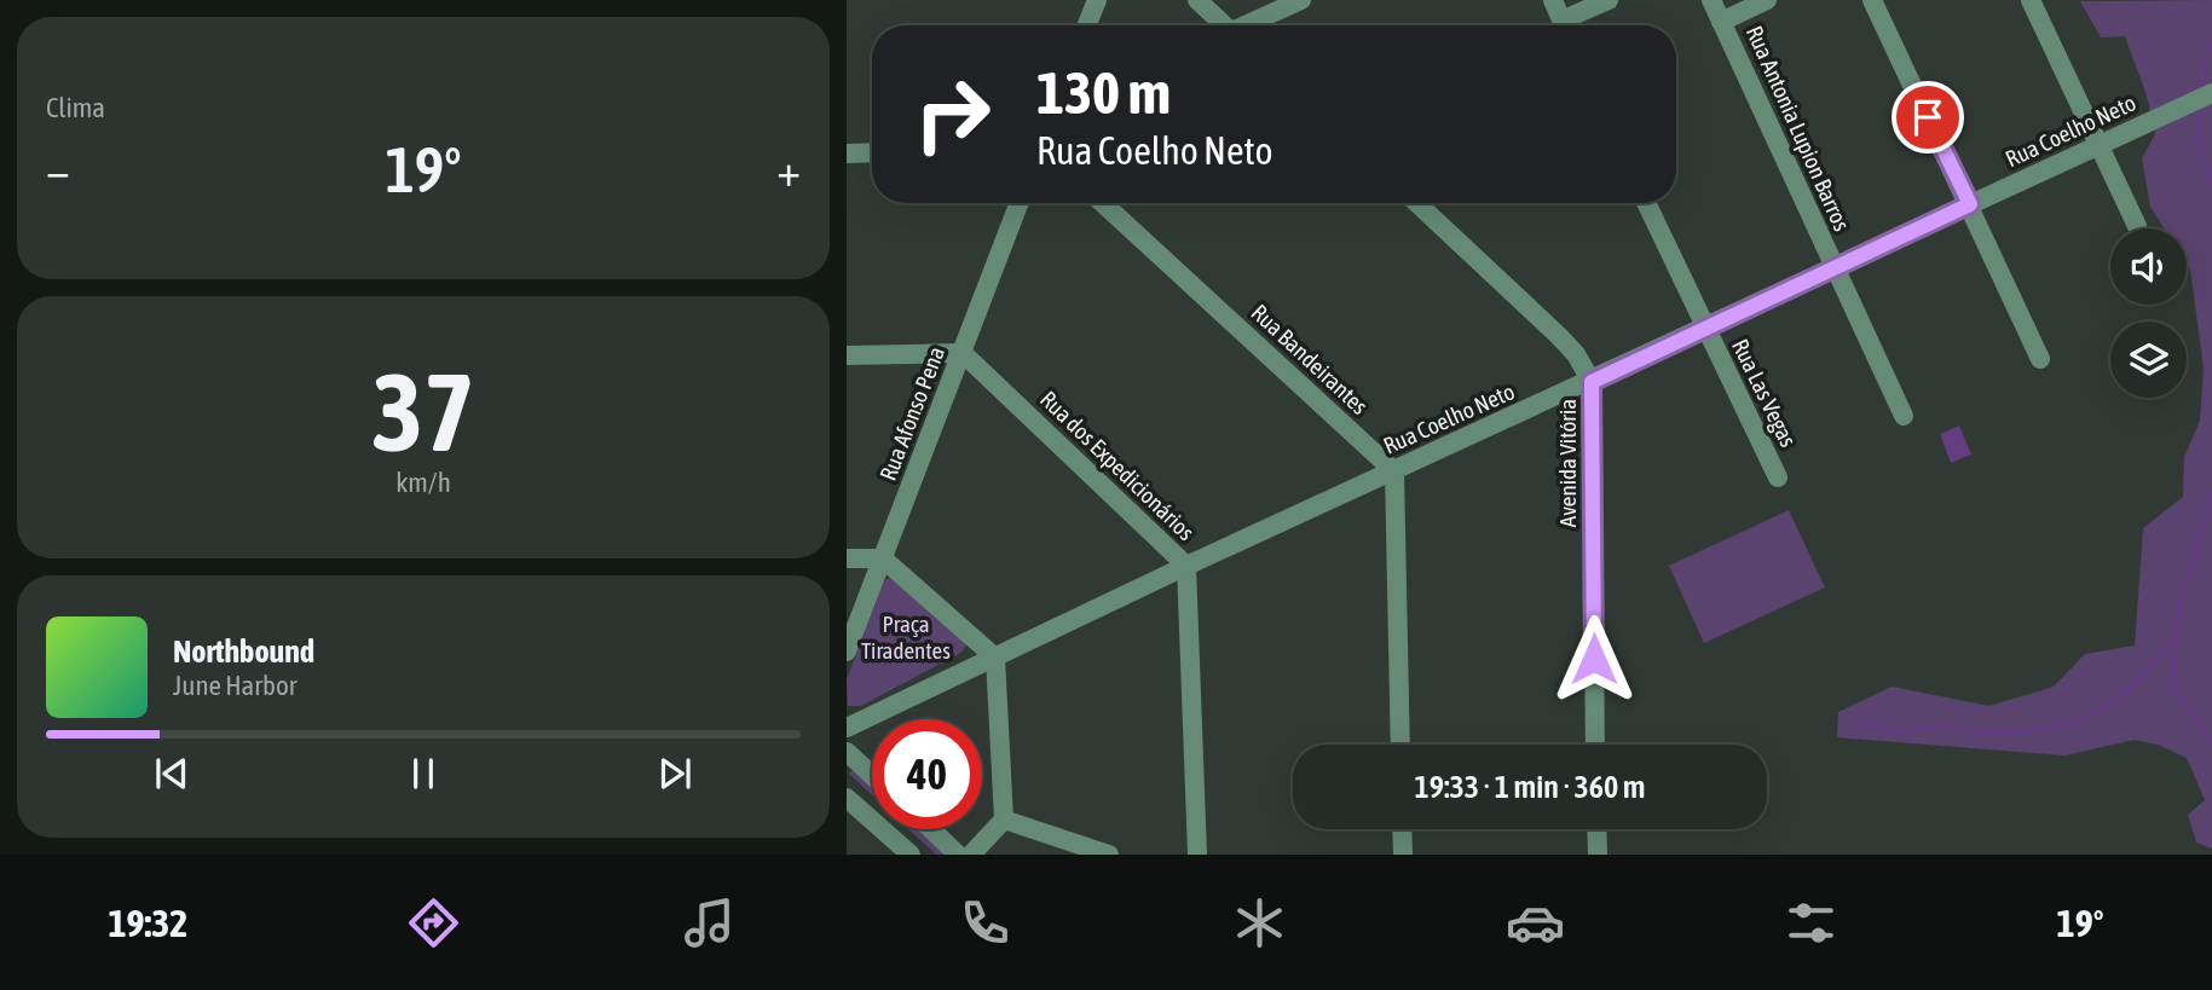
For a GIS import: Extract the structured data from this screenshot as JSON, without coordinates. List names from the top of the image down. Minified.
{"streets":{"street":["Rua Antonia Lupion Barros","Rua Coelho Neto","Rua Bandeirantes","Rua Las Vegas","Rua Afonso Pena","Avenida Vitória","Rua dos Expedicionários"]},"crossings":[["Rua Antonia Lupion Barros","Rua Coelho Neto"],["Rua Coelho Neto","Rua Bandeirantes"],["Rua Coelho Neto","Rua Las Vegas"],["Rua Coelho Neto","Avenida Vitória"],["Rua Coelho Neto","Rua dos Expedicionários"],["Rua Afonso Pena","Rua dos Expedicionários"]],"parks":["Praça Tiradentes"],"page":{"tile":["Clima",["37","km/h"]],"turn":["130 m","Rua Coelho Neto"],"heat":["−","19°","+"],"song":["Northbound","June Harbor"],"limit":"40","trip":"19:33 · 1 min · 360 m","tabs":["19:32","19°"]}}
